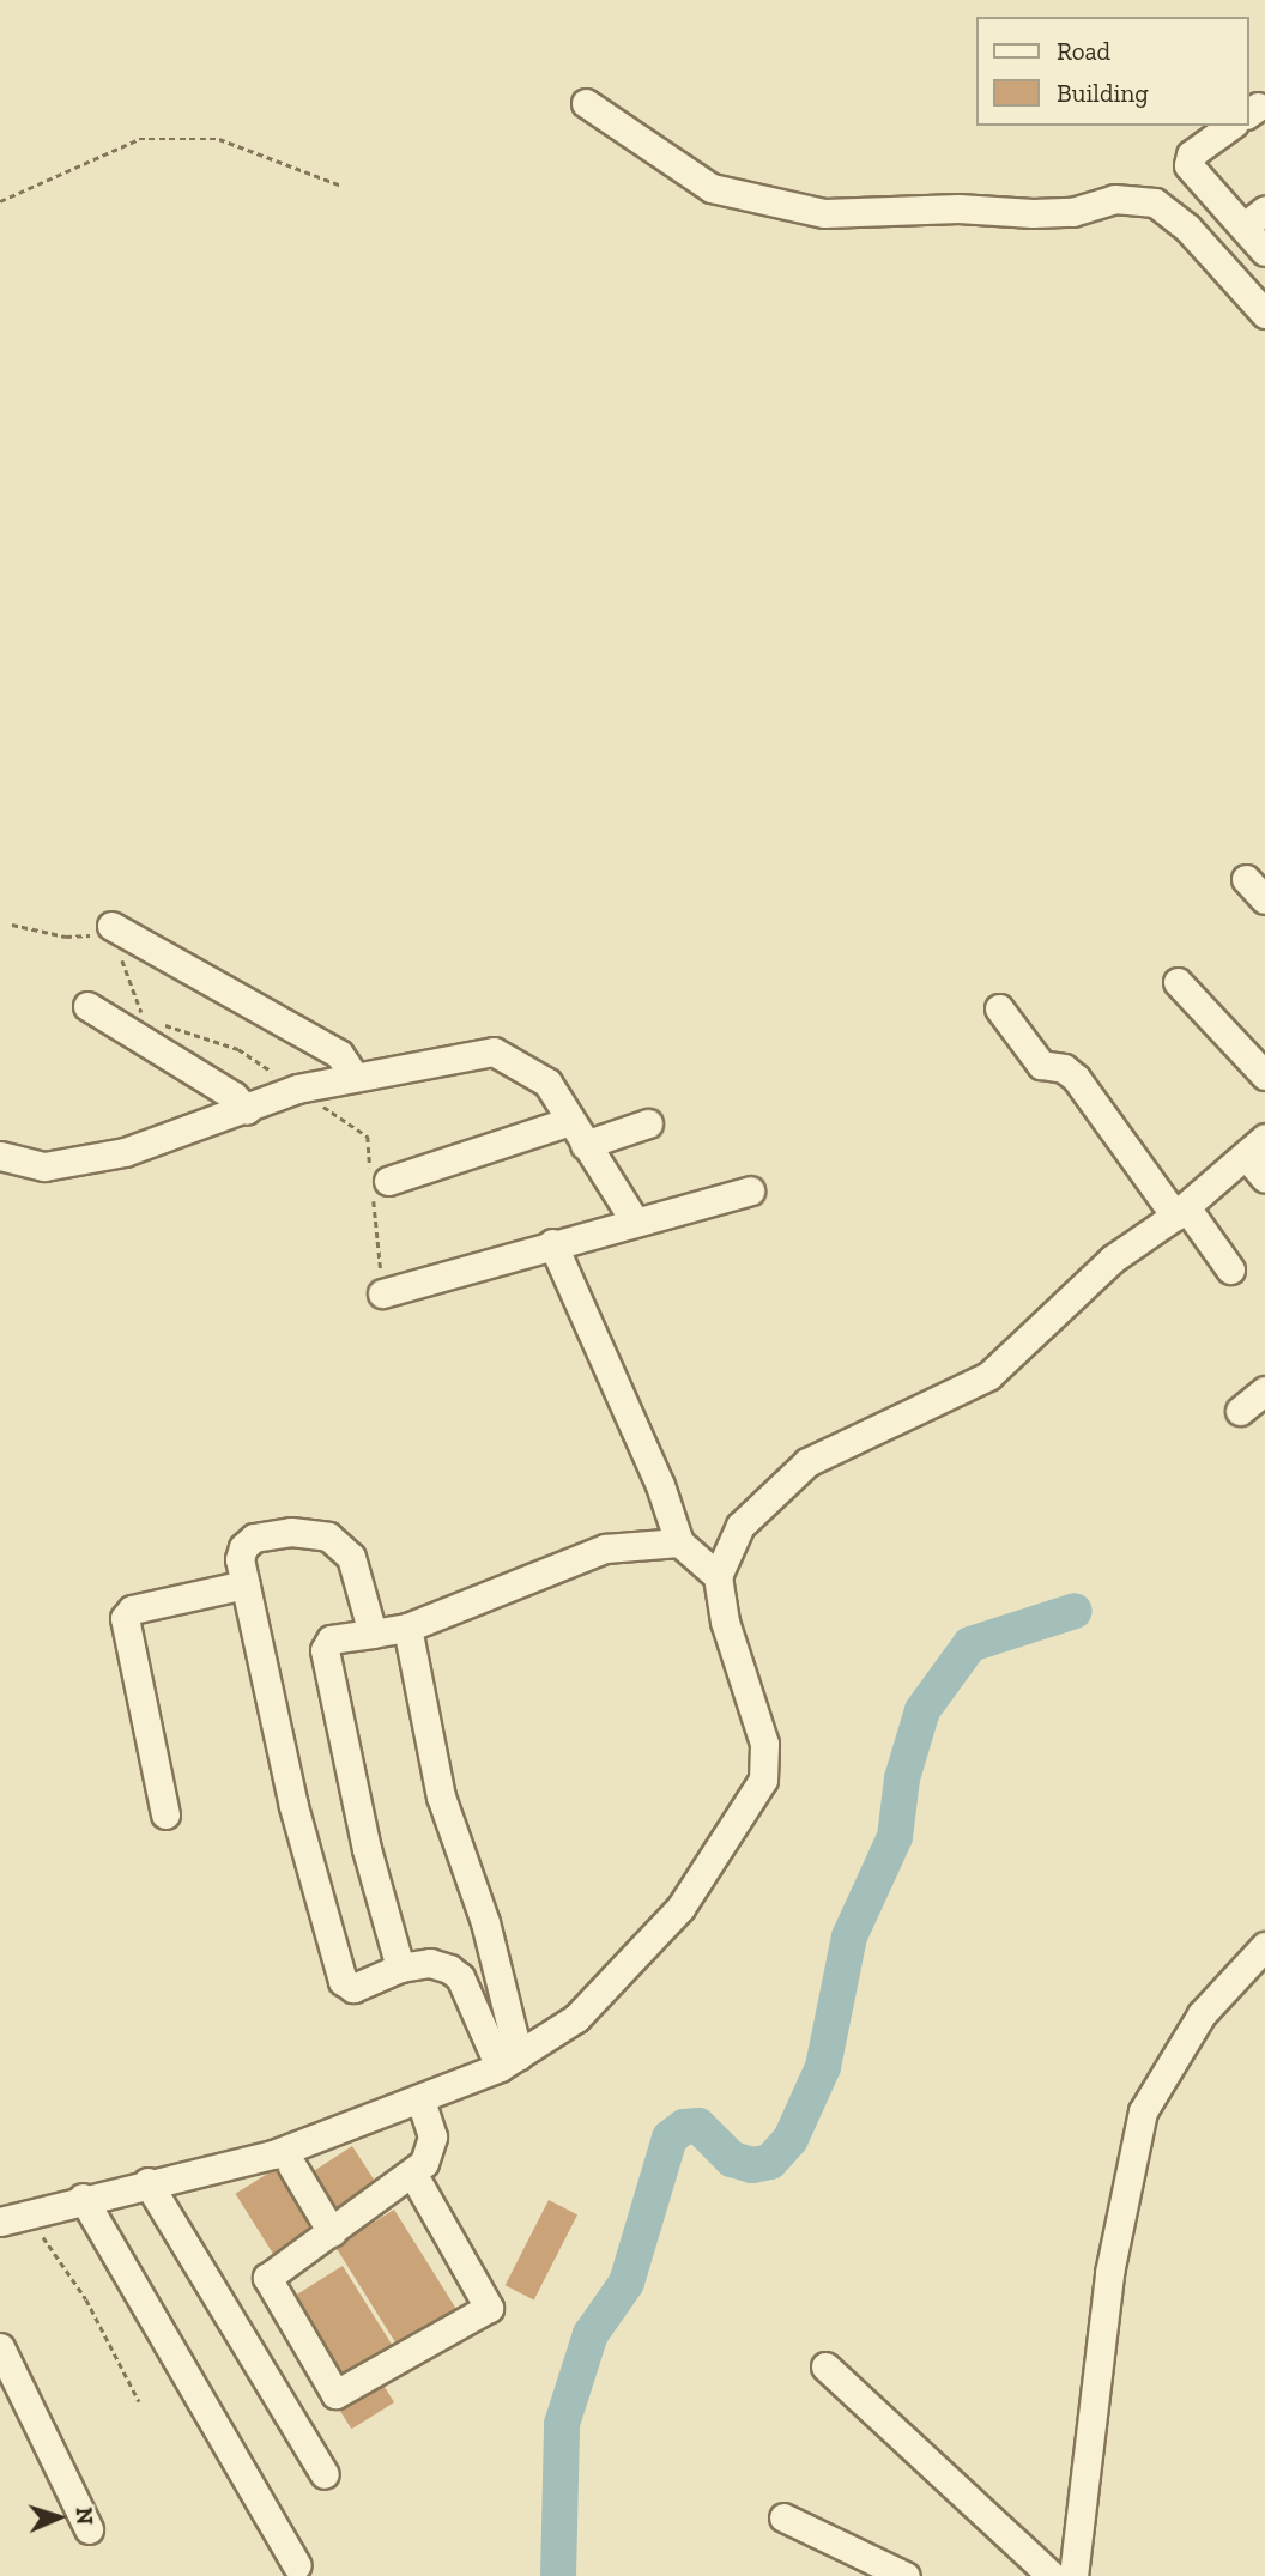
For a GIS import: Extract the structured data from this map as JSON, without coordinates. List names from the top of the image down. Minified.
{"legend":["Road","Building"],"north":"right"}
